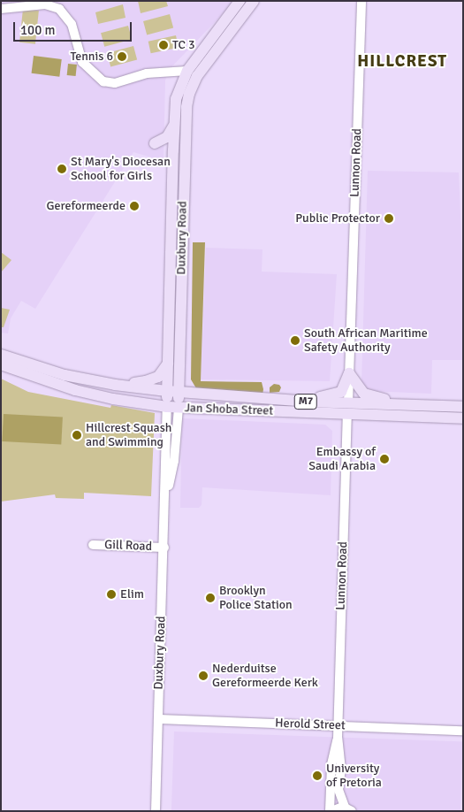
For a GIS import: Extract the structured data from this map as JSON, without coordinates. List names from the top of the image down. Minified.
{"streets":{"main road":["Duxbury Road","M7","Jan Shoba Street"],"street":["Lunnon Road","Gill Road","Herold Street"]},"crossings":[["Lunnon Road","Jan Shoba Street"],["Lunnon Road","Herold Street"],["Duxbury Road","Jan Shoba Street"],["Duxbury Road","Gill Road"],["Duxbury Road","Herold Street"]],"districts":["HILLCREST"],"places":["TC 3","Tennis 6","St Mary's Diocesan School for Girls","Gereformeerde","Public Protector","South African Maritime Safety Authority","Hillcrest Squash and Swimming","Embassy of Saudi Arabia","Elim","Brooklyn Police Station","Nederduitse Gereformeerde Kerk","University of Pretoria"],"scale_bar":"100 m"}
